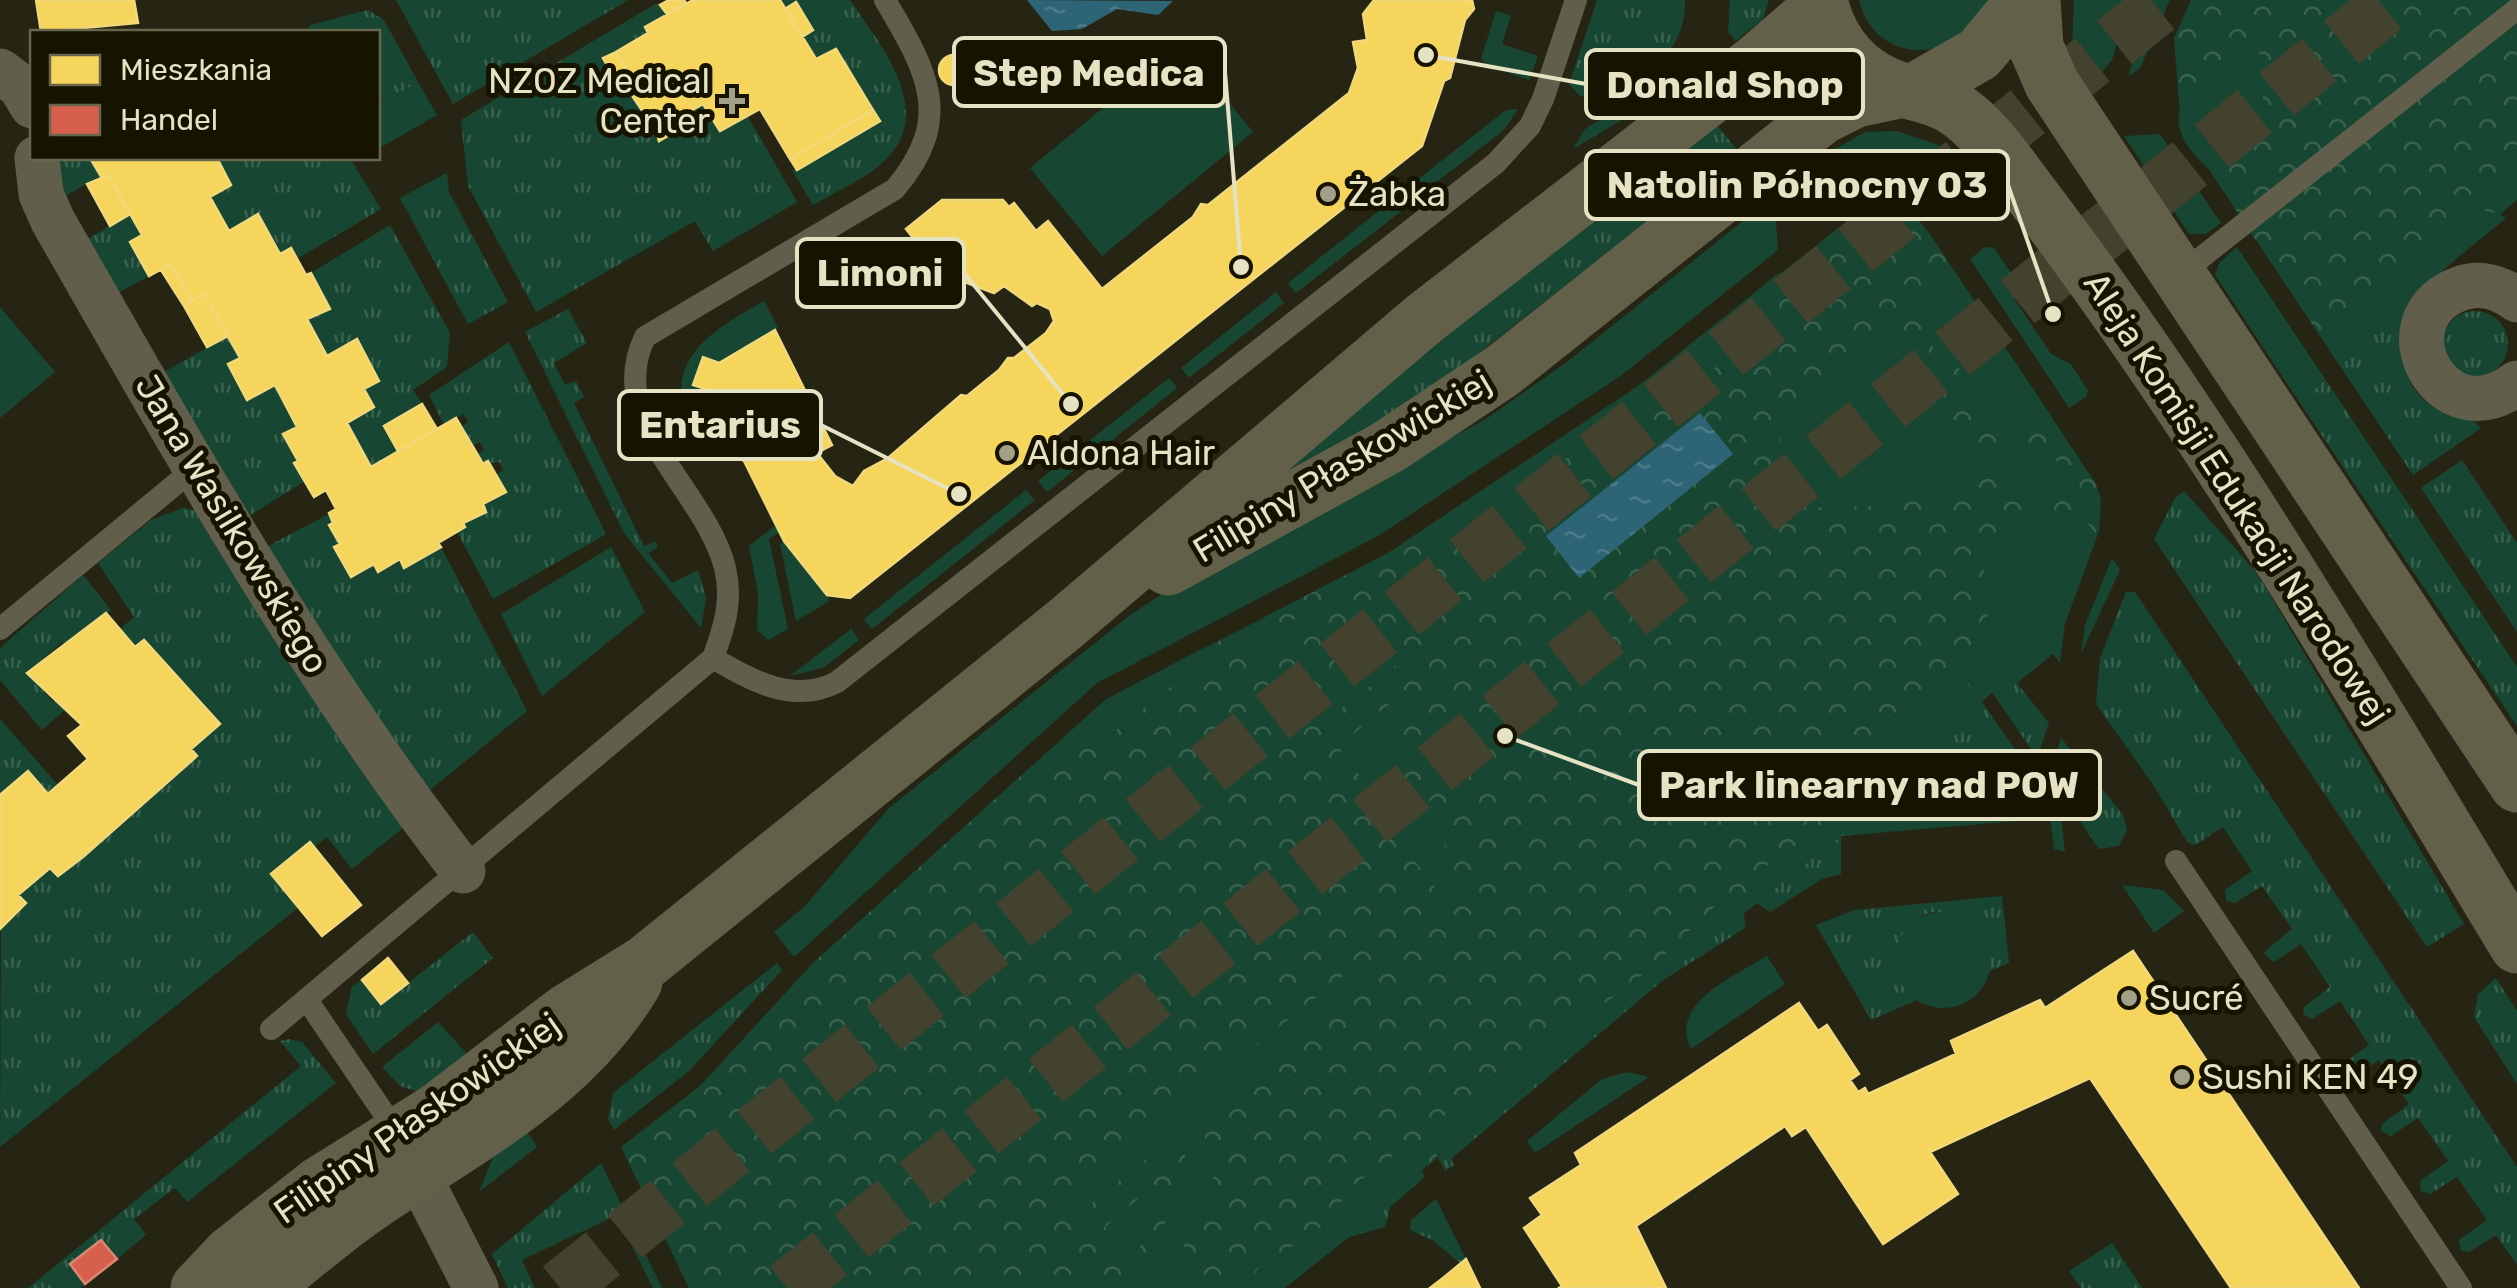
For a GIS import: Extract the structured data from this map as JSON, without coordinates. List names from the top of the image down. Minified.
{"streets":{"main road":["Filipiny Płaskowickiej","Aleja Komisji Edukacji Narodowej"],"street":["Jana Wasilkowskiego"]},"crossings":[["Filipiny Płaskowickiej","Aleja Komisji Edukacji Narodowej"]],"places":{"other":["Donald Shop","Żabka","Step Medica","Natolin Północny 03","Limoni","Aldona Hair","Entarius","Park linearny nad POW","Sucré","Sushi KEN 49"],"health":["NZOZ Medical Center"]},"legend":["Mieszkania","Handel"]}
